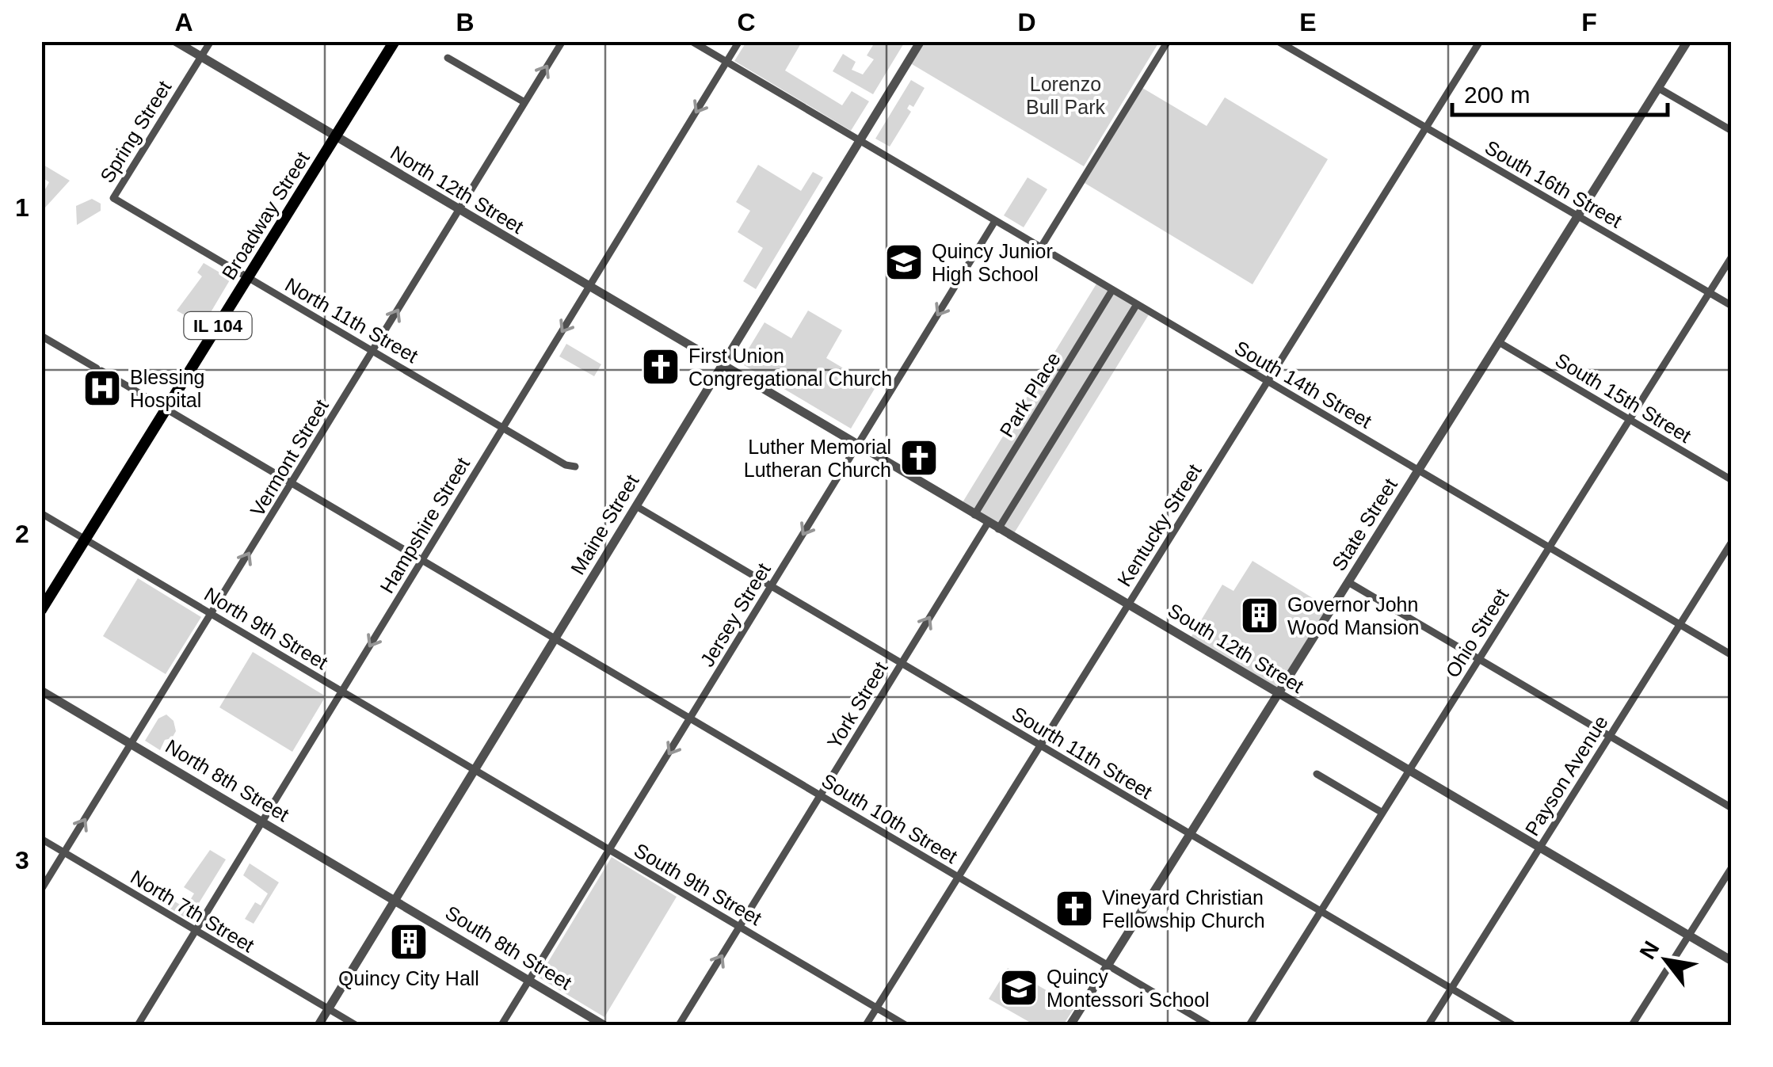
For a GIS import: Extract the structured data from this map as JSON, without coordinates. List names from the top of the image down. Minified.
{"streets":{"main road":["Broadway Street","IL 104"],"street":["Spring Street","South 16th Street","North 12th Street","North 11th Street","South 14th Street","Park Place","South 15th Street","Vermont Street","Maine Street","State Street","Hampshire Street","Kentucky Street","Jersey Street","North 9th Street","Ohio Street","South 12th Street","York Street","Sourth 11th Street","Payson Avenue","North 8th Street","South 10th Street","South 9th Street","North 7th Street","South 8th Street"]},"crossings":[["Spring Street","North 12th Street"],["Spring Street","North 11th Street"],["South 16th Street","State Street"],["South 16th Street","Kentucky Street"],["South 16th Street","Ohio Street"],["North 12th Street","Broadway Street"],["North 12th Street","Vermont Street"],["North 12th Street","Maine Street"],["North 12th Street","Hampshire Street"],["North 12th Street","South 12th Street"],["Broadway Street","North 11th Street"],["Broadway Street","North 9th Street"],["Broadway Street","South 10th Street"],["North 11th Street","Vermont Street"],["North 11th Street","Hampshire Street"],["South 14th Street","Park Place"],["South 14th Street","Maine Street"],["South 14th Street","State Street"],["South 14th Street","Hampshire Street"],["South 14th Street","Kentucky Street"],["South 14th Street","Jersey Street"],["South 14th Street","Ohio Street"],["South 14th Street","Payson Avenue"],["Park Place","South 12th Street"],["South 15th Street","State Street"],["South 15th Street","Ohio Street"],["Vermont Street","North 9th Street"],["Vermont Street","North 8th Street"],["Vermont Street","South 10th Street"],["Vermont Street","North 7th Street"],["Maine Street","North 9th Street"],["Maine Street","South 12th Street"],["Maine Street","Sourth 11th Street"],["Maine Street","North 8th Street"],["Maine Street","South 10th Street"],["Maine Street","South 9th Street"],["Maine Street","North 7th Street"],["Maine Street","South 8th Street"],["State Street","South 12th Street"],["State Street","Sourth 11th Street"],["State Street","South 10th Street"],["Hampshire Street","North 9th Street"],["Hampshire Street","North 8th Street"],["Hampshire Street","South 10th Street"],["Hampshire Street","North 7th Street"],["Kentucky Street","South 12th Street"],["Kentucky Street","Sourth 11th Street"],["Kentucky Street","South 10th Street"],["Kentucky Street","South 9th Street"],["Jersey Street","South 12th Street"],["Jersey Street","Sourth 11th Street"],["Jersey Street","South 10th Street"],["Jersey Street","South 9th Street"],["Jersey Street","South 8th Street"],["North 9th Street","South 9th Street"],["Ohio Street","South 12th Street"],["Ohio Street","Sourth 11th Street"],["South 12th Street","York Street"],["South 12th Street","Payson Avenue"],["York Street","Sourth 11th Street"],["York Street","South 10th Street"],["York Street","South 9th Street"],["Sourth 11th Street","Payson Avenue"],["North 8th Street","South 8th Street"]],"one_way":["Vermont Street","Hampshire Street","Jersey Street","York Street"],"parks":["Lorenzo Bull Park"],"places":{"school or university":["Quincy Junior High School","Quincy Montessori School"],"church":["First Union Congregational Church","Luther Memorial Lutheran Church","Vineyard Christian Fellowship Church"],"hospital":["Blessing Hospital"],"building":["Governor John Wood Mansion","Quincy City Hall"]},"scale_bar":"200 m","north":"top left","grid":{"columns":["A","B","C","D","E","F"],"rows":["1","2","3"]}}
